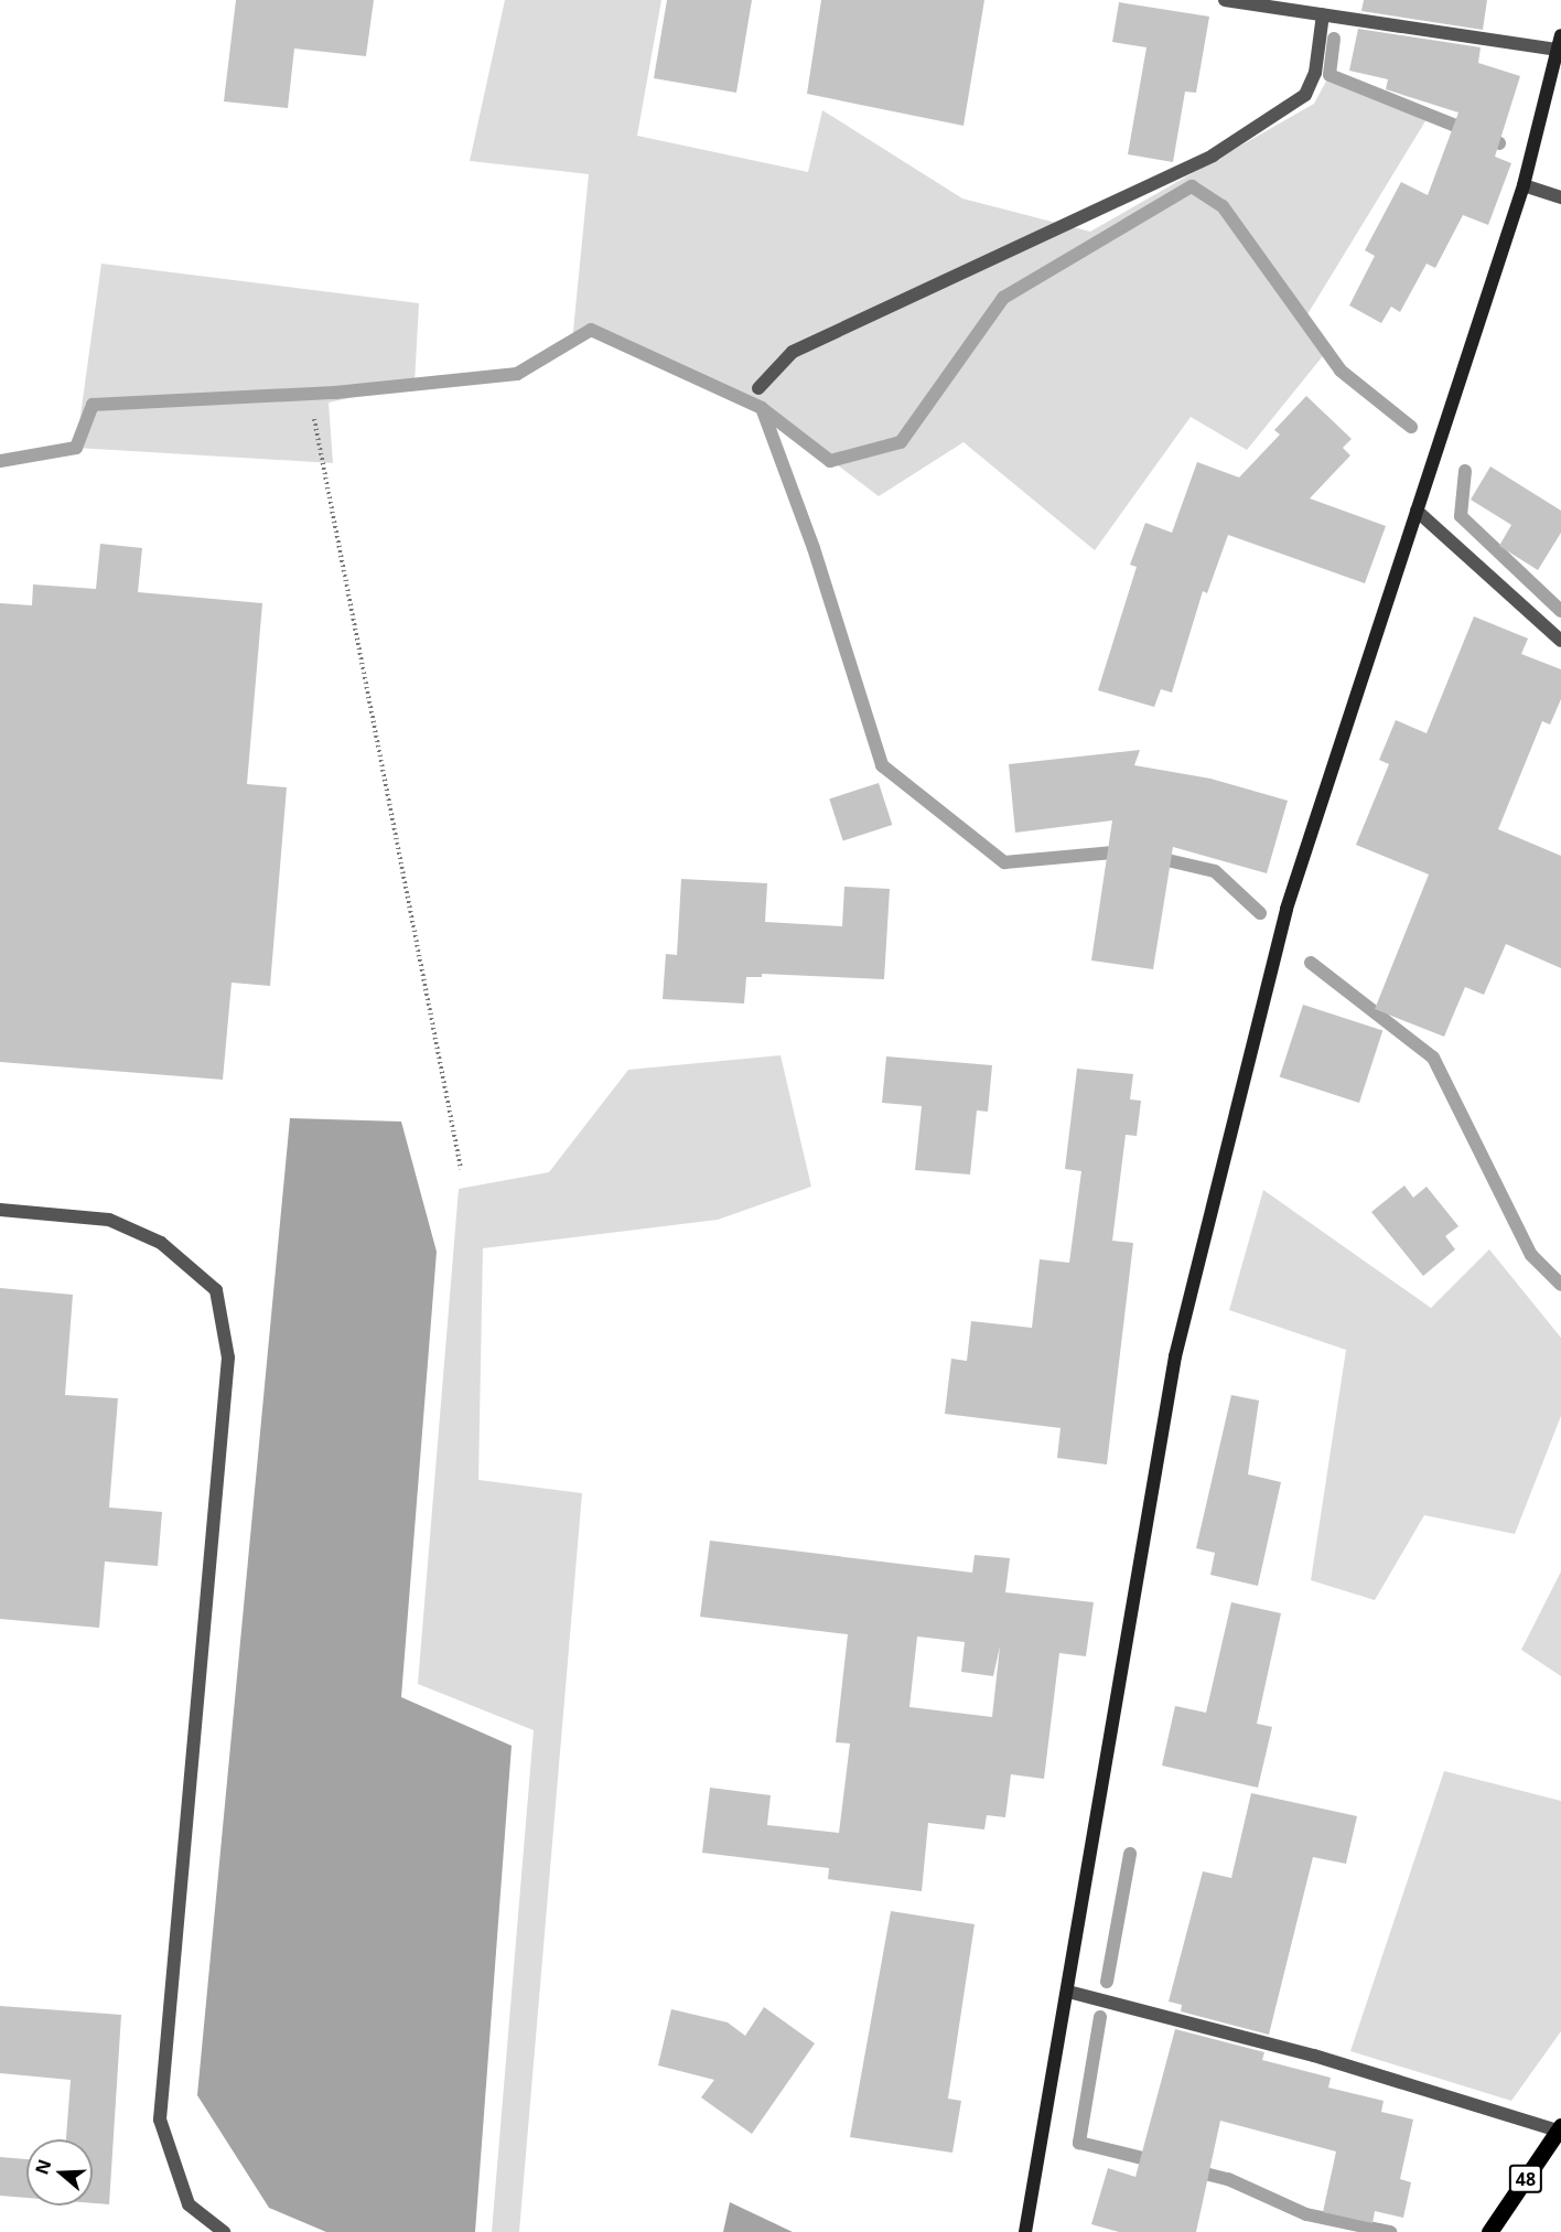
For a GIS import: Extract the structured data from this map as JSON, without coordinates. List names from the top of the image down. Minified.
{"streets":{"main road":["48"]},"north":"left"}
